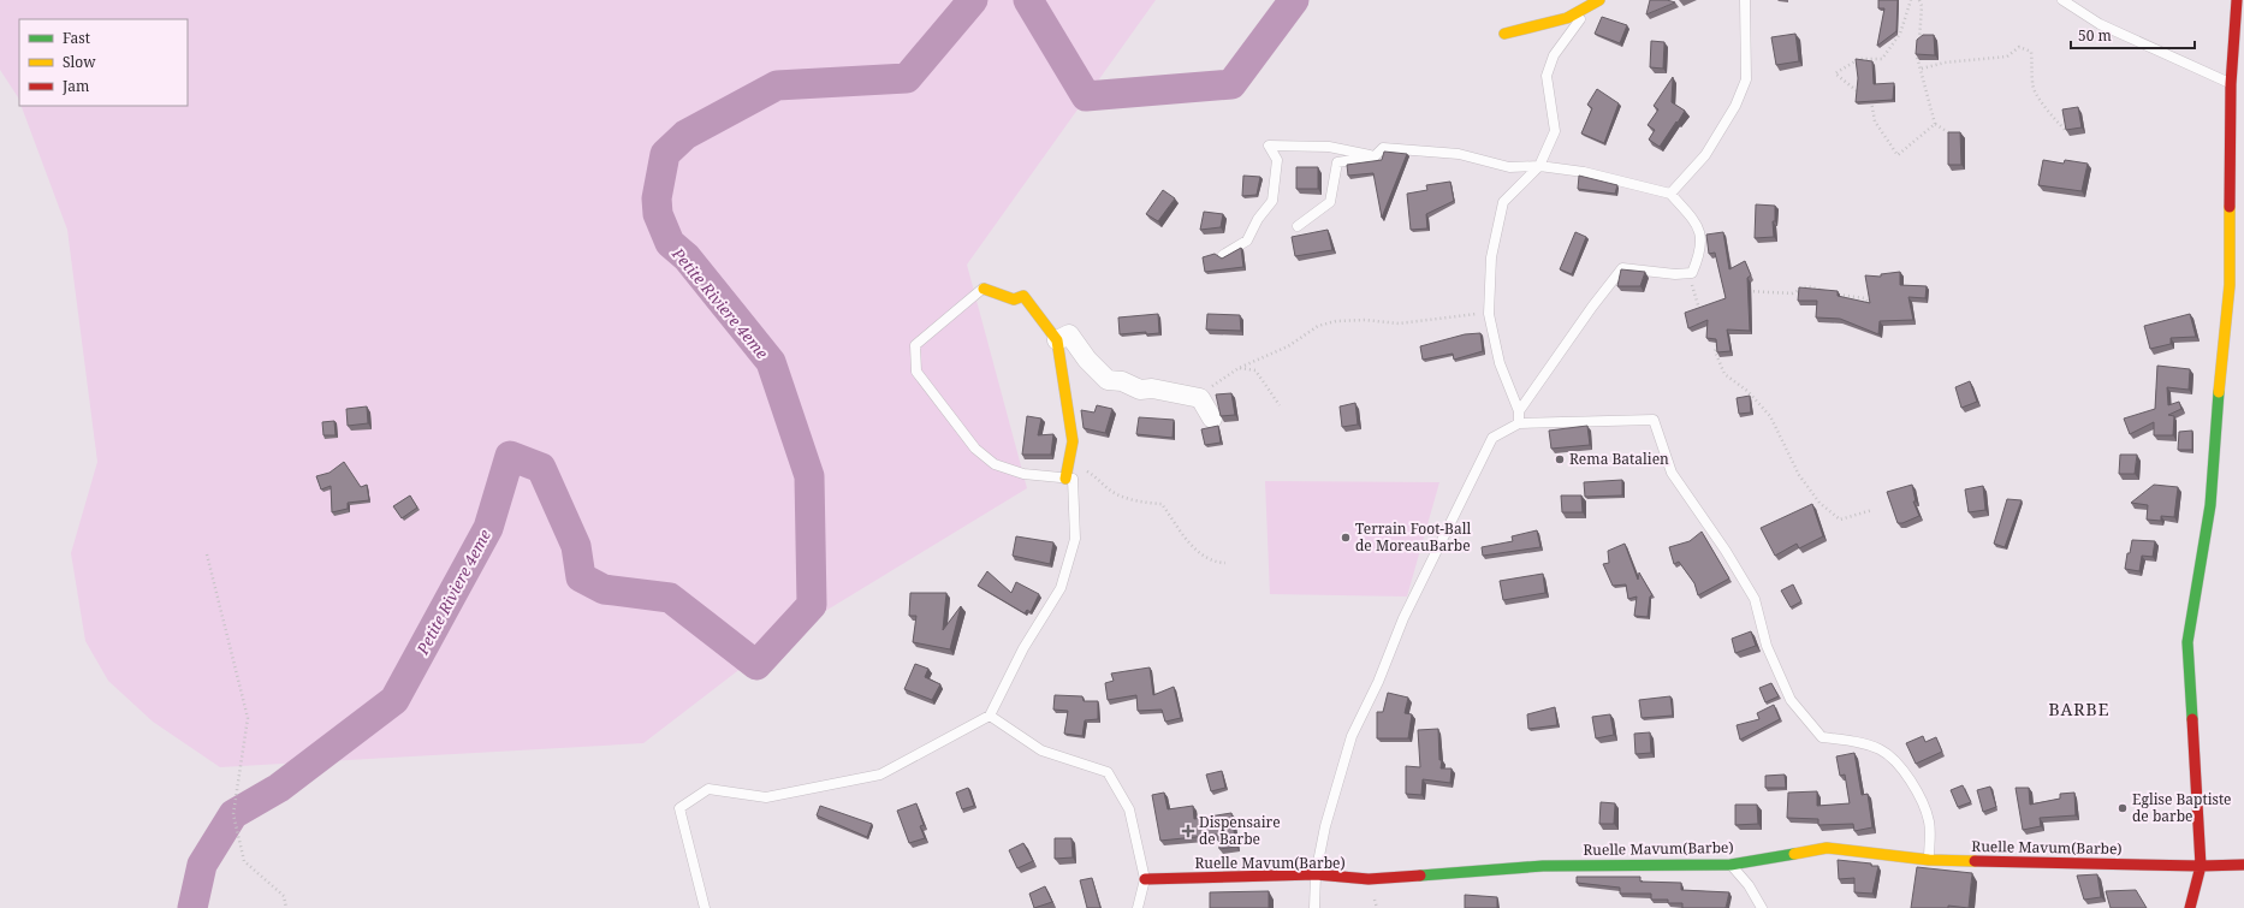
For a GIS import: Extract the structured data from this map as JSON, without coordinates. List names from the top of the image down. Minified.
{"streets":{"street":["Ruelle Mavum(Barbe)"]},"districts":["BARBE"],"water":["Petite Riviere 4eme"],"places":{"other":["Rema Batalien","Terrain Foot-Ball de MoreauBarbe","Eglise Baptiste de barbe"],"health":["Dispensaire de Barbe"]},"legend":["Fast","Slow","Jam"],"scale_bar":"50 m"}
